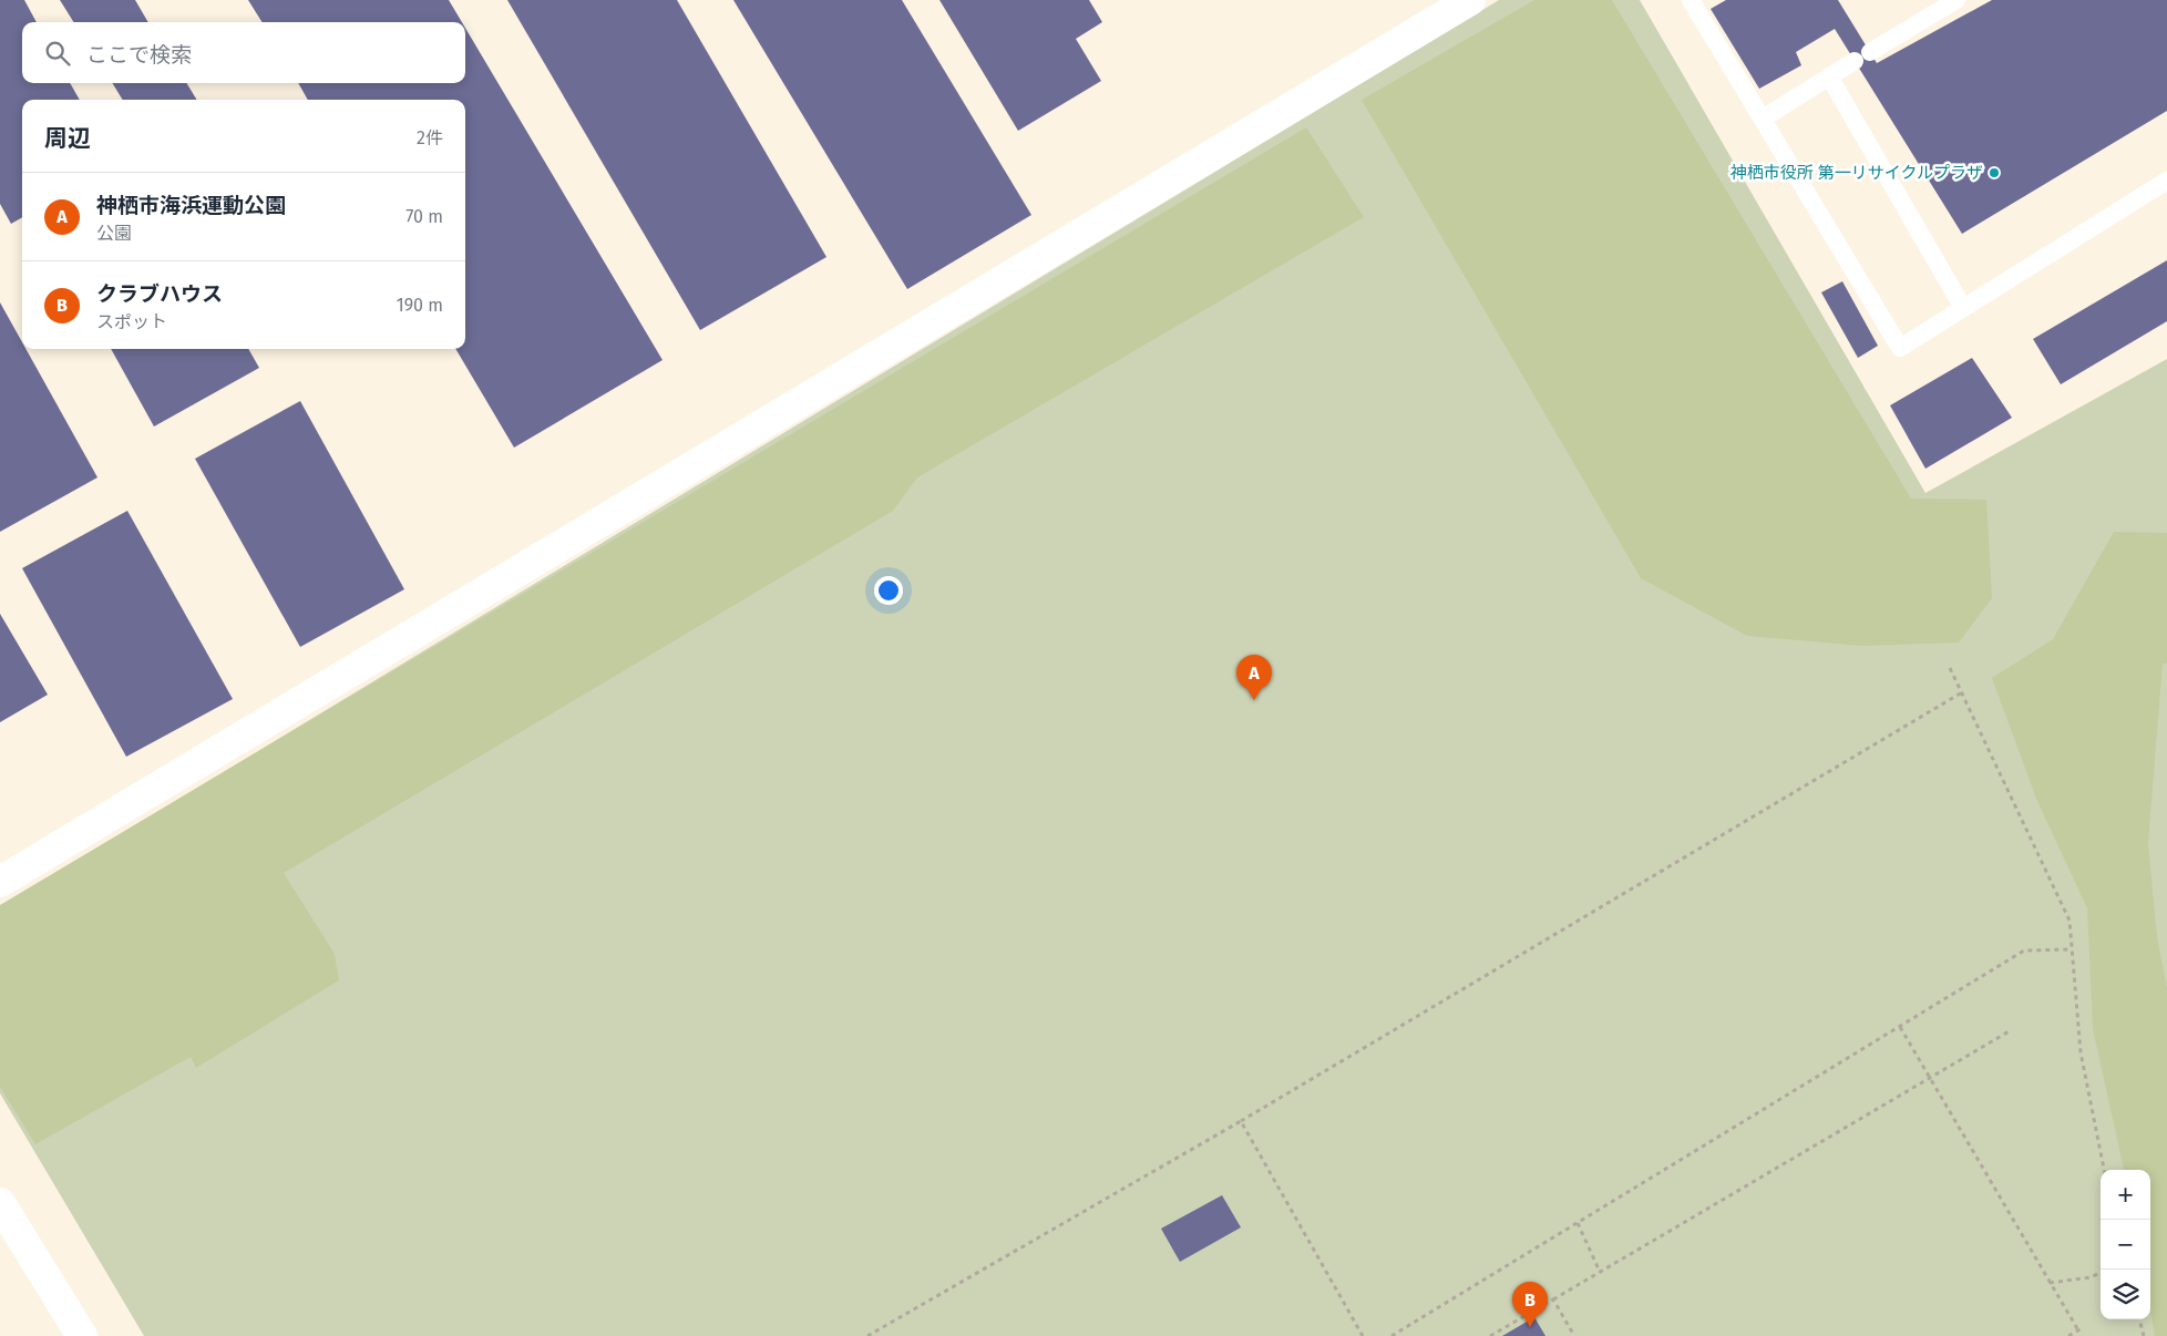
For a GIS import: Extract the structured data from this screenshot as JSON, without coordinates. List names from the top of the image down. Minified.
{"places":["神栖市役所 第一リサイクルプラザ"],"page":{"search":"ここで検索","heading":["周辺","2件"],"list":[{"mark":"A","name":"神栖市海浜運動公園","note":"公園","value":"70 m"},{"mark":"B","name":"クラブハウス","note":"スポット","value":"190 m"}],"pins":["A","B"],"map_buttons":["+","−"]}}
